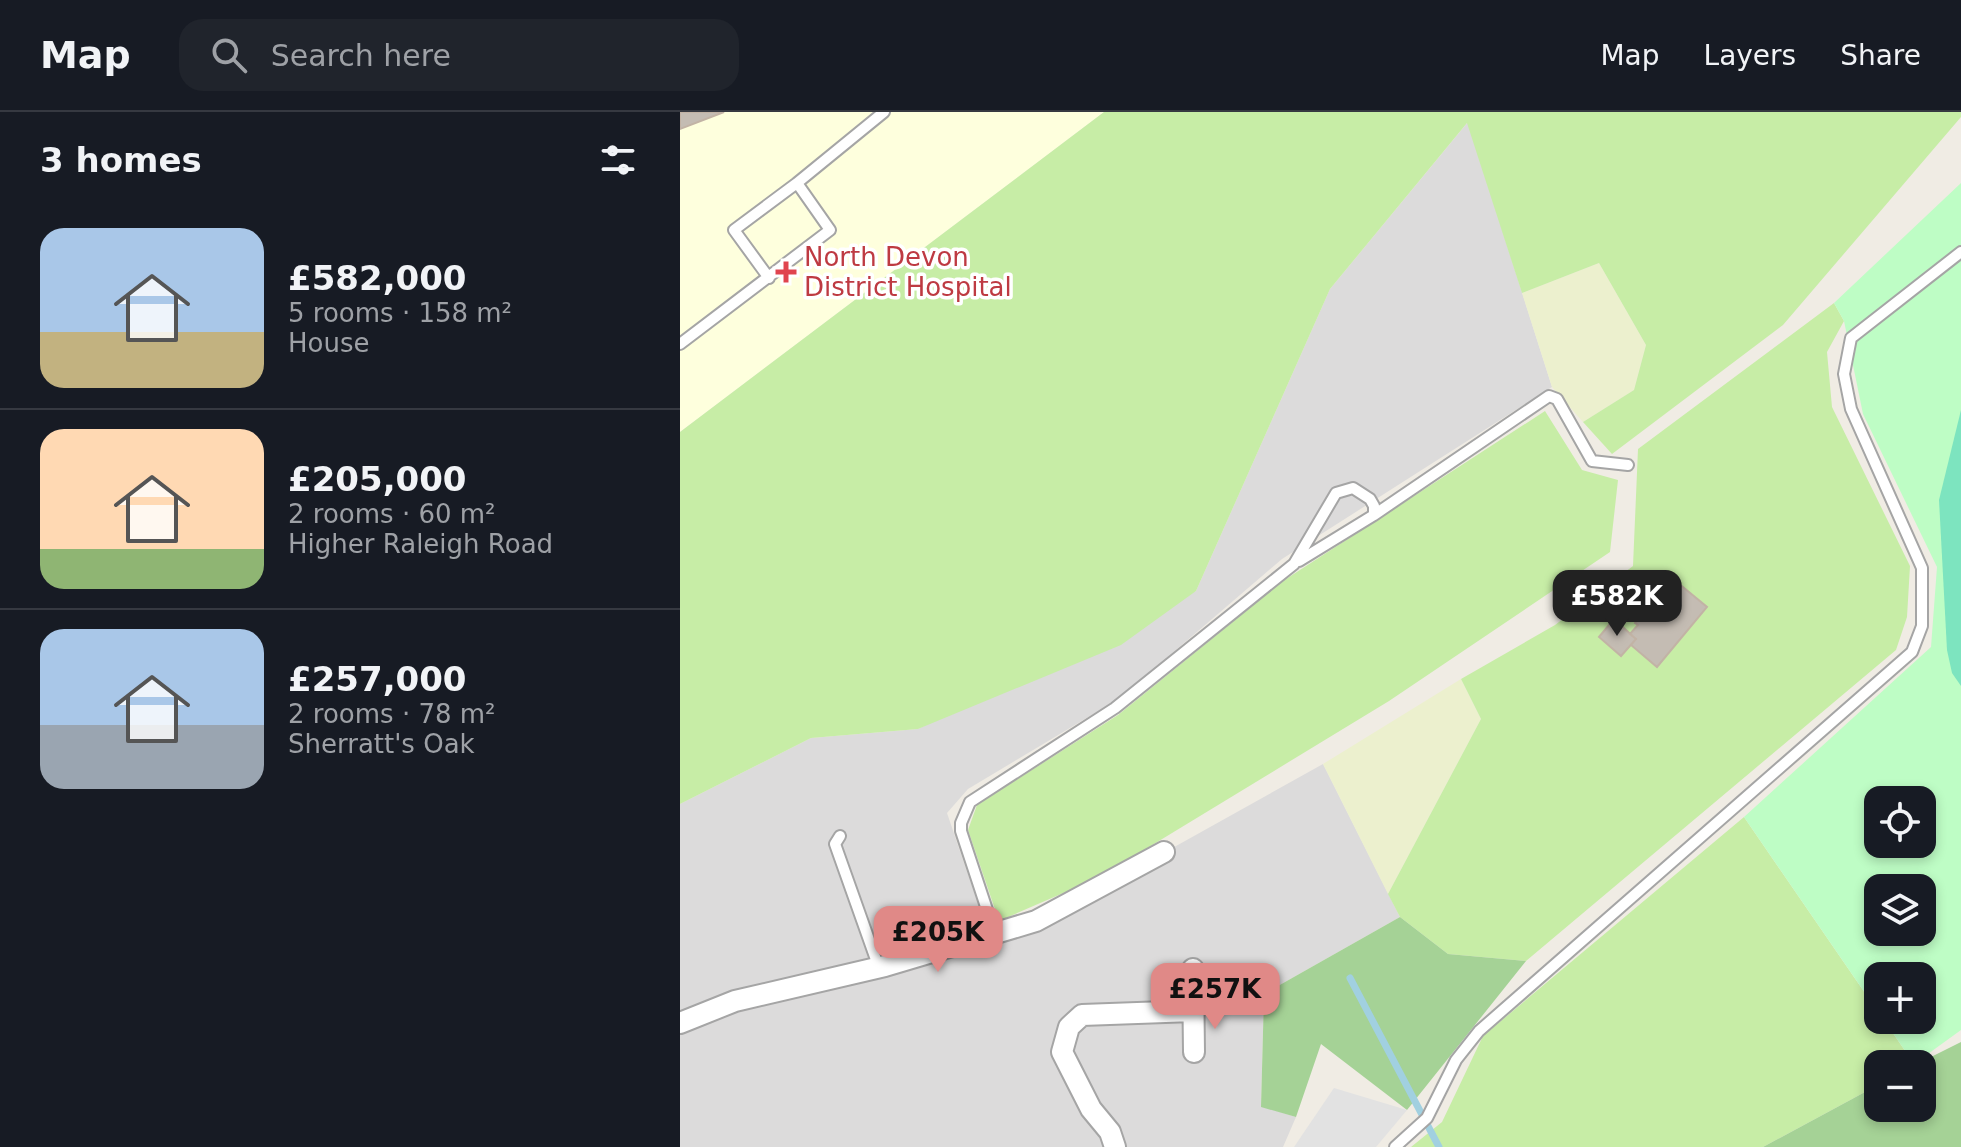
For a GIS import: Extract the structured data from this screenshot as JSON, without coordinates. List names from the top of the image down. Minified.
{"places":{"health":["North Devon District Hospital"]},"page":{"header":"Map","search":"Search here","nav":["Map","Layers","Share"],"heading":"3 homes","list":[{"name":"£582,000","note":"5 rooms · 158 m² · House"},{"name":"£205,000","note":"2 rooms · 60 m² · Higher Raleigh Road"},{"name":"£257,000","note":"2 rooms · 78 m² · Sherratt's Oak"}],"price":["£582K","£205K","£257K"],"map_buttons":["+","−"]}}
